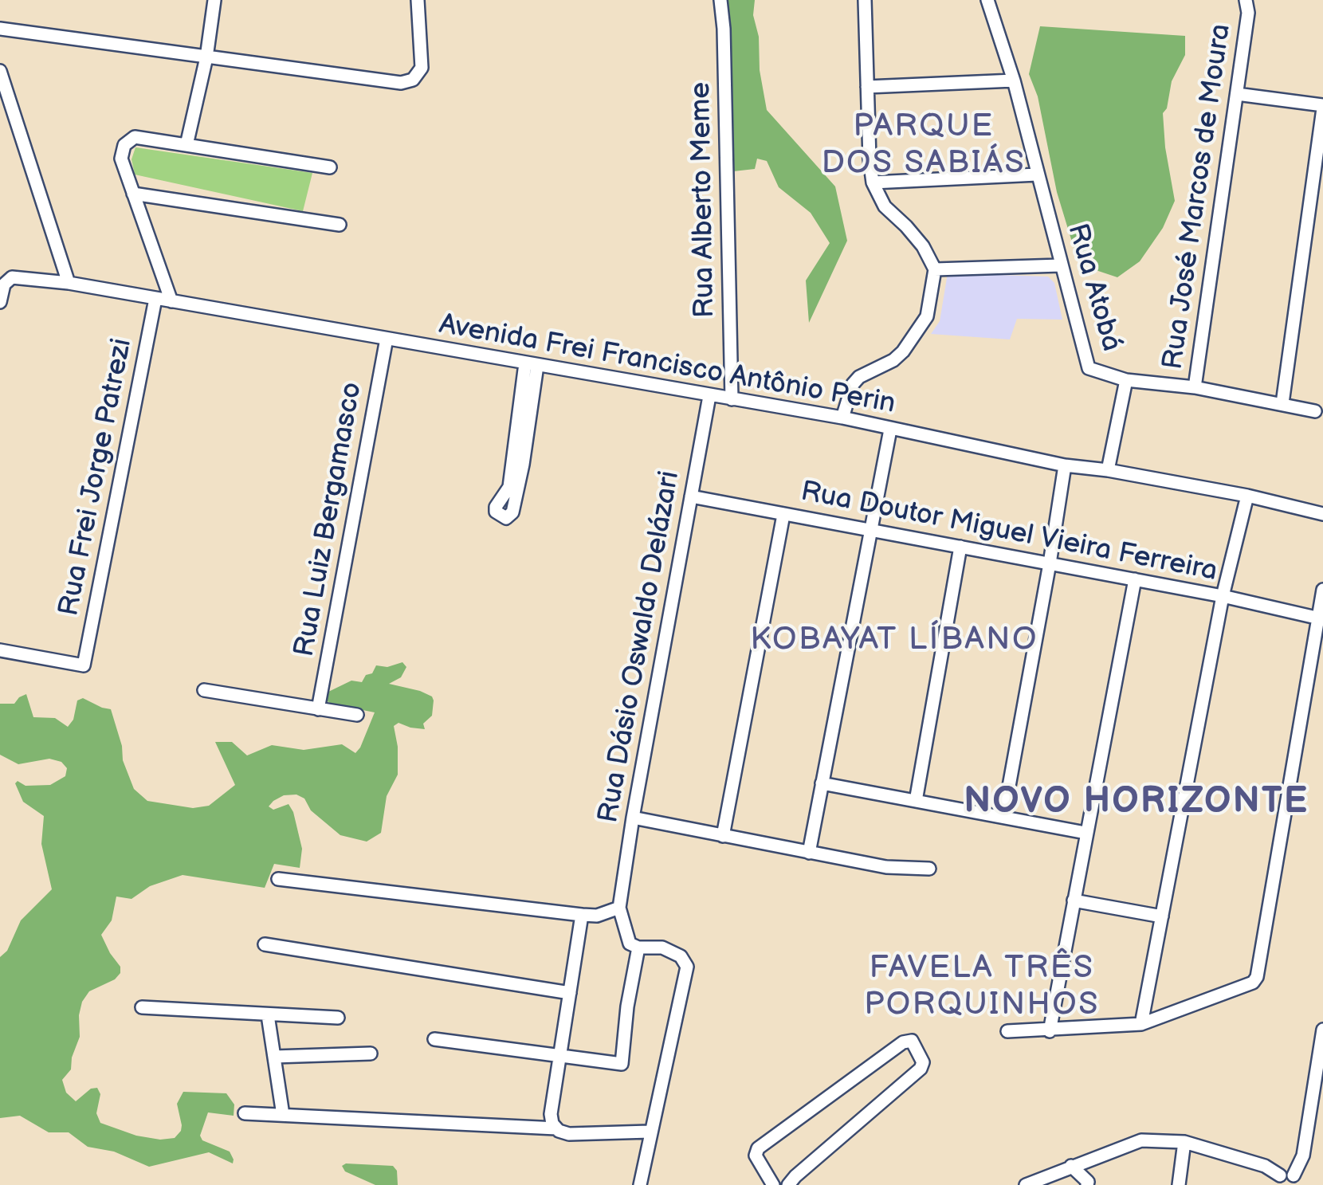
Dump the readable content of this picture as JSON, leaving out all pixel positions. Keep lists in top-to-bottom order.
{
  "streets": {
    "street": [
      "Rua José Marcos de Moura",
      "Rua Alberto Meme",
      "Rua Atobá",
      "Avenida Frei Francisco Antônio Perin",
      "Rua Frei Jorge Patrezi",
      "Rua Luiz Bergamasco",
      "Rua Doutor Miguel Vieira Ferreira",
      "Rua Dásio Oswaldo Delázari"
    ]
  },
  "crossings": [
    ["Rua José Marcos de Moura", "Rua Atobá"],
    ["Rua Alberto Meme", "Avenida Frei Francisco Antônio Perin"],
    ["Avenida Frei Francisco Antônio Perin", "Rua Frei Jorge Patrezi"],
    ["Avenida Frei Francisco Antônio Perin", "Rua Luiz Bergamasco"],
    ["Avenida Frei Francisco Antônio Perin", "Rua Dásio Oswaldo Delázari"],
    ["Rua Doutor Miguel Vieira Ferreira", "Rua Dásio Oswaldo Delázari"]
  ],
  "districts": [
    "PARQUE DOS SABIÁS",
    "KOBAYAT LÍBANO",
    "NOVO HORIZONTE",
    "FAVELA TRÊS PORQUINHOS"
  ]
}
